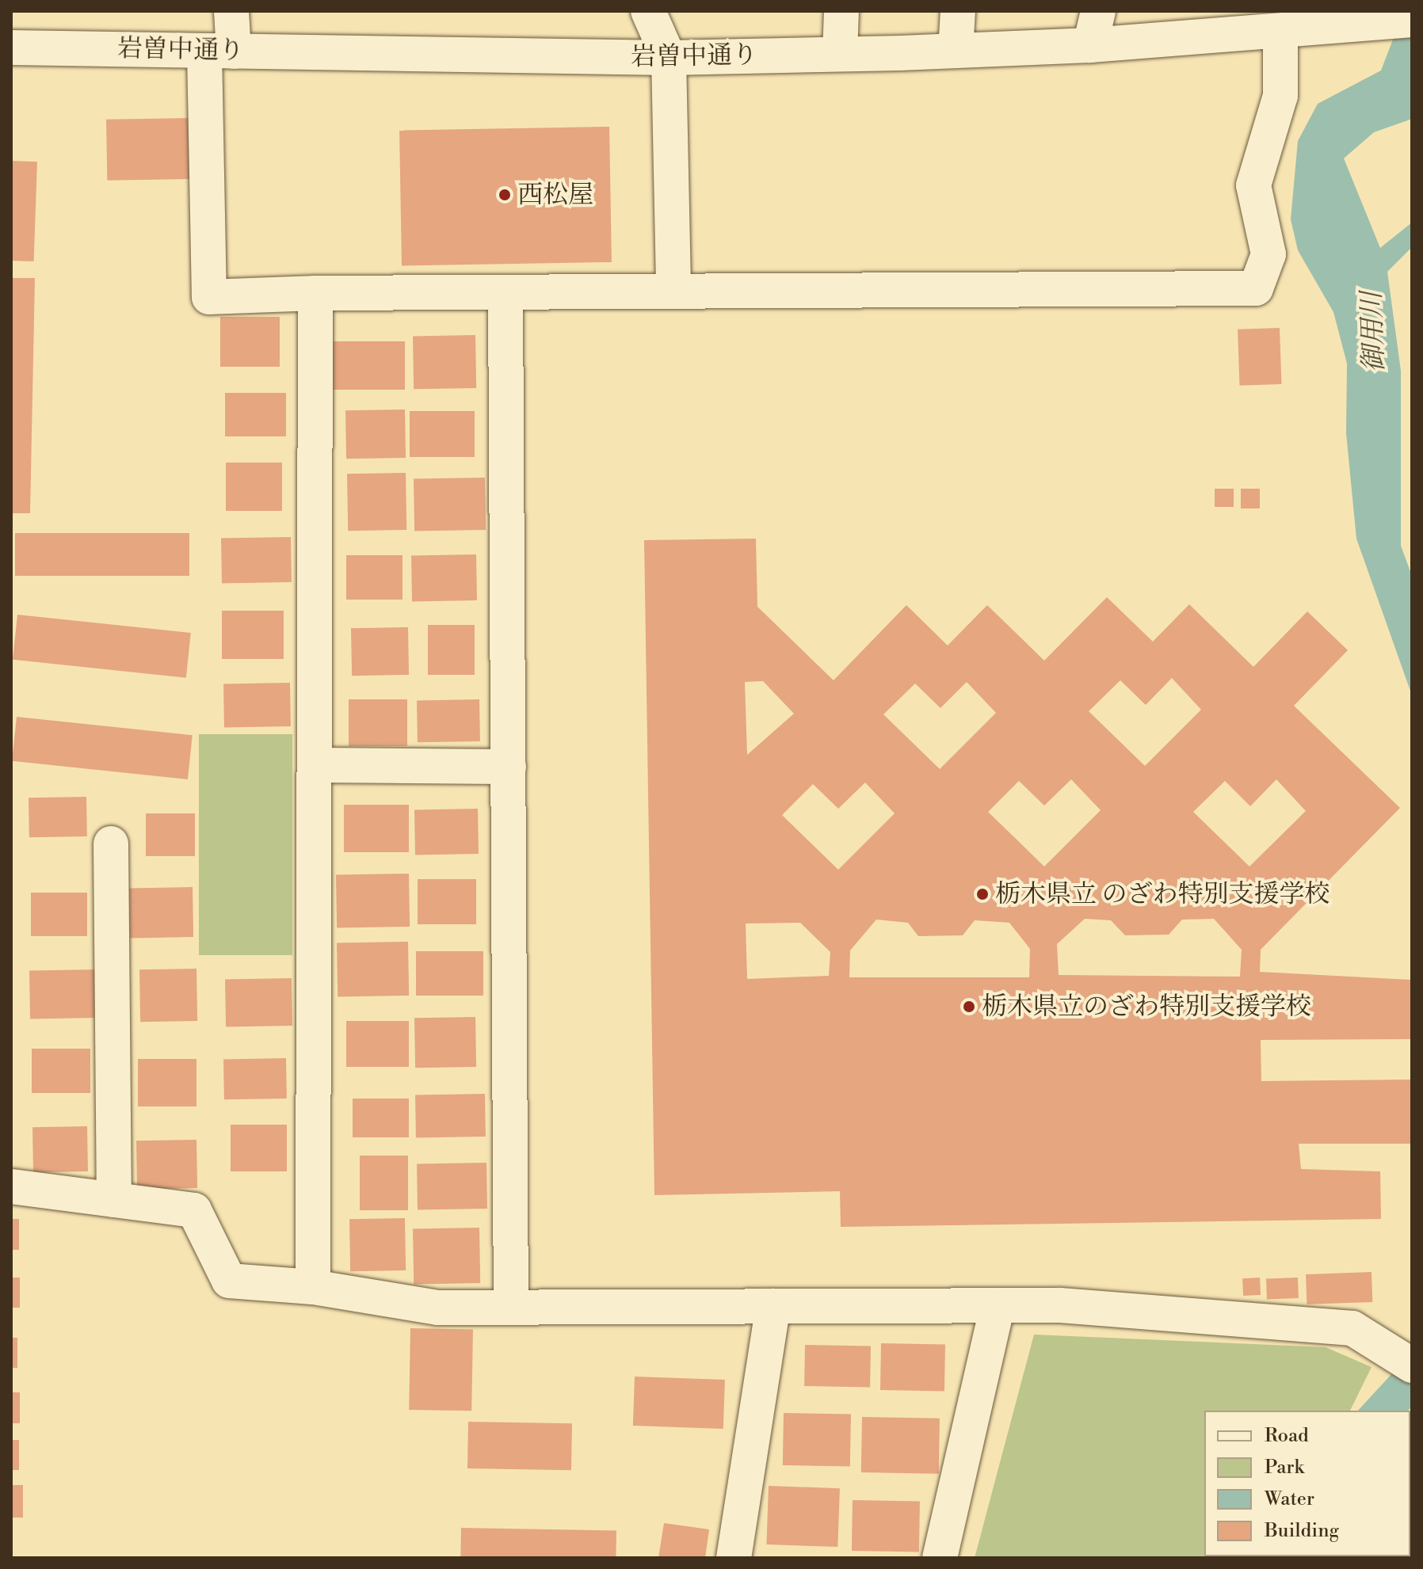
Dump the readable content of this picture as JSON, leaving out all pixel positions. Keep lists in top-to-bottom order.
{
  "streets": {
    "street": ["岩曽中通り"]
  },
  "water": ["御用川"],
  "places": ["西松屋", "栃木県立 のざわ特別支援学校", "栃木県立のざわ特別支援学校"],
  "legend": [
    "Road",
    "Park",
    "Water",
    "Building"
  ]
}
